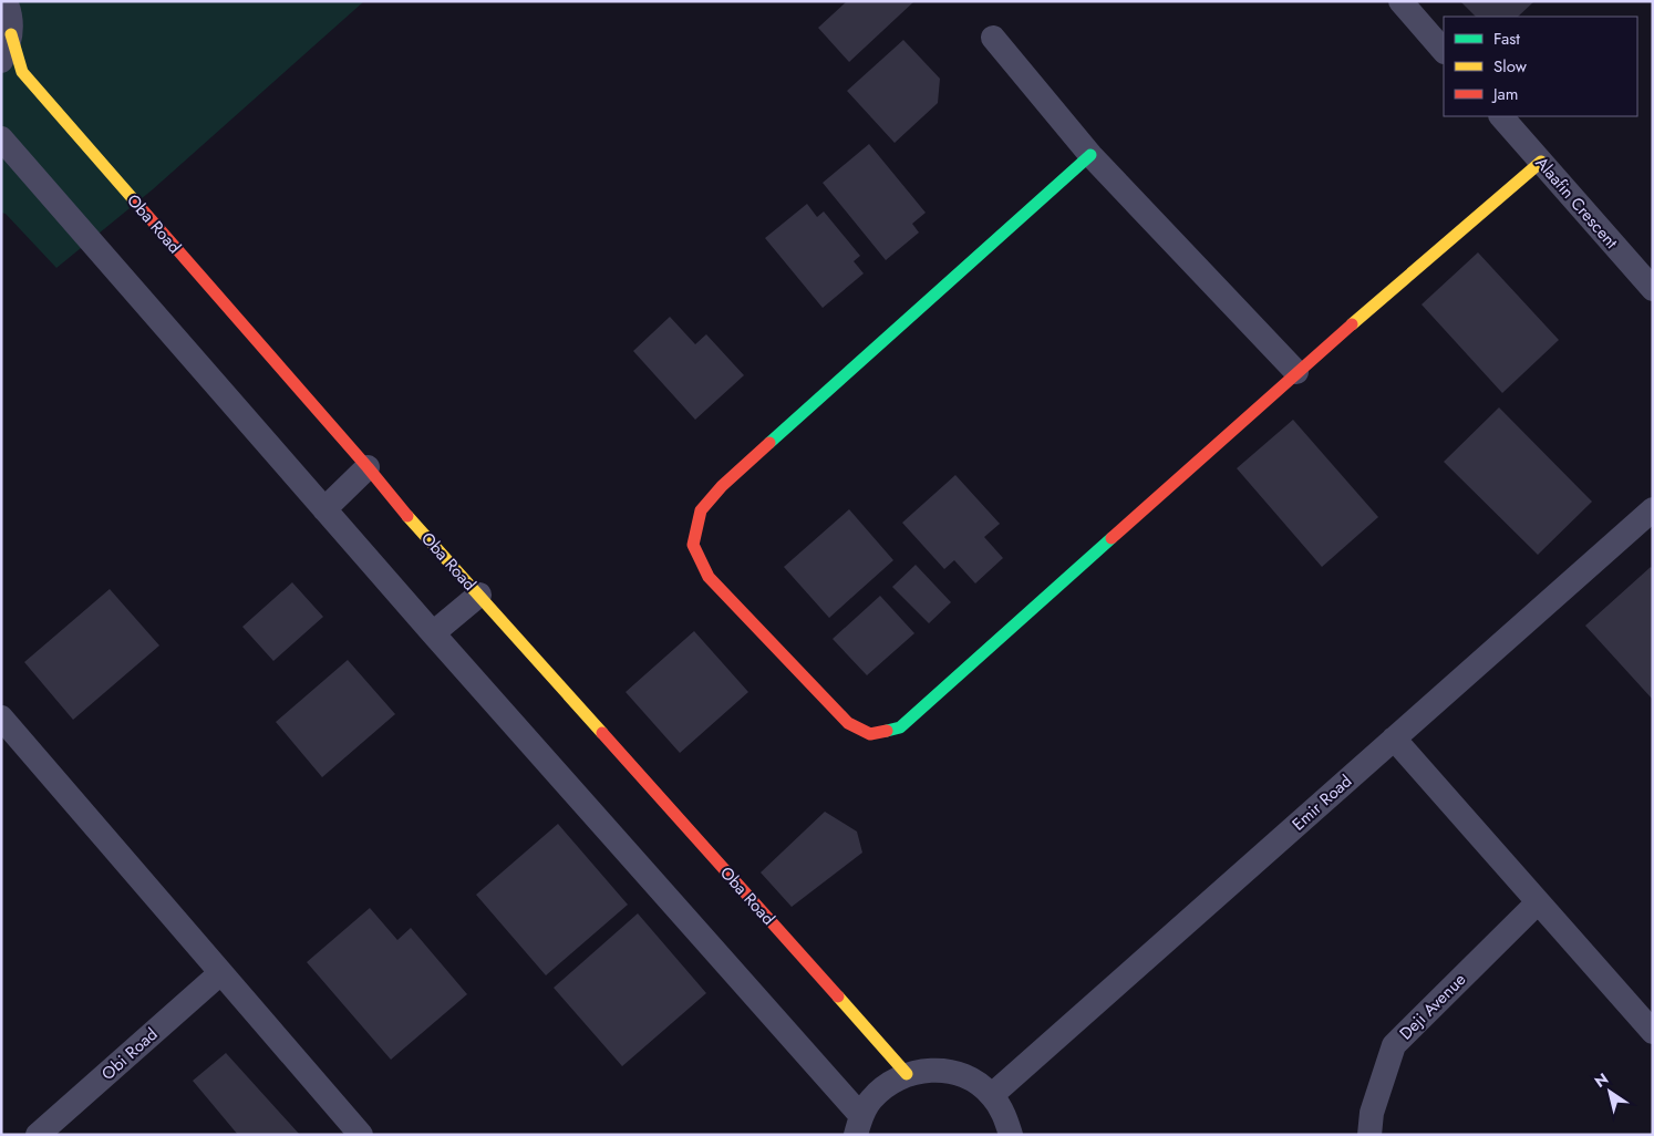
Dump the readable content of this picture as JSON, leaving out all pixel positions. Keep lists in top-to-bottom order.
{
  "streets": {
    "street": [
      "Alaafin Crescent",
      "Oba Road",
      "Emir Road",
      "Deji Avenue",
      "Obi Road"
    ]
  },
  "legend": ["Fast", "Slow", "Jam"],
  "north": "top left"
}
